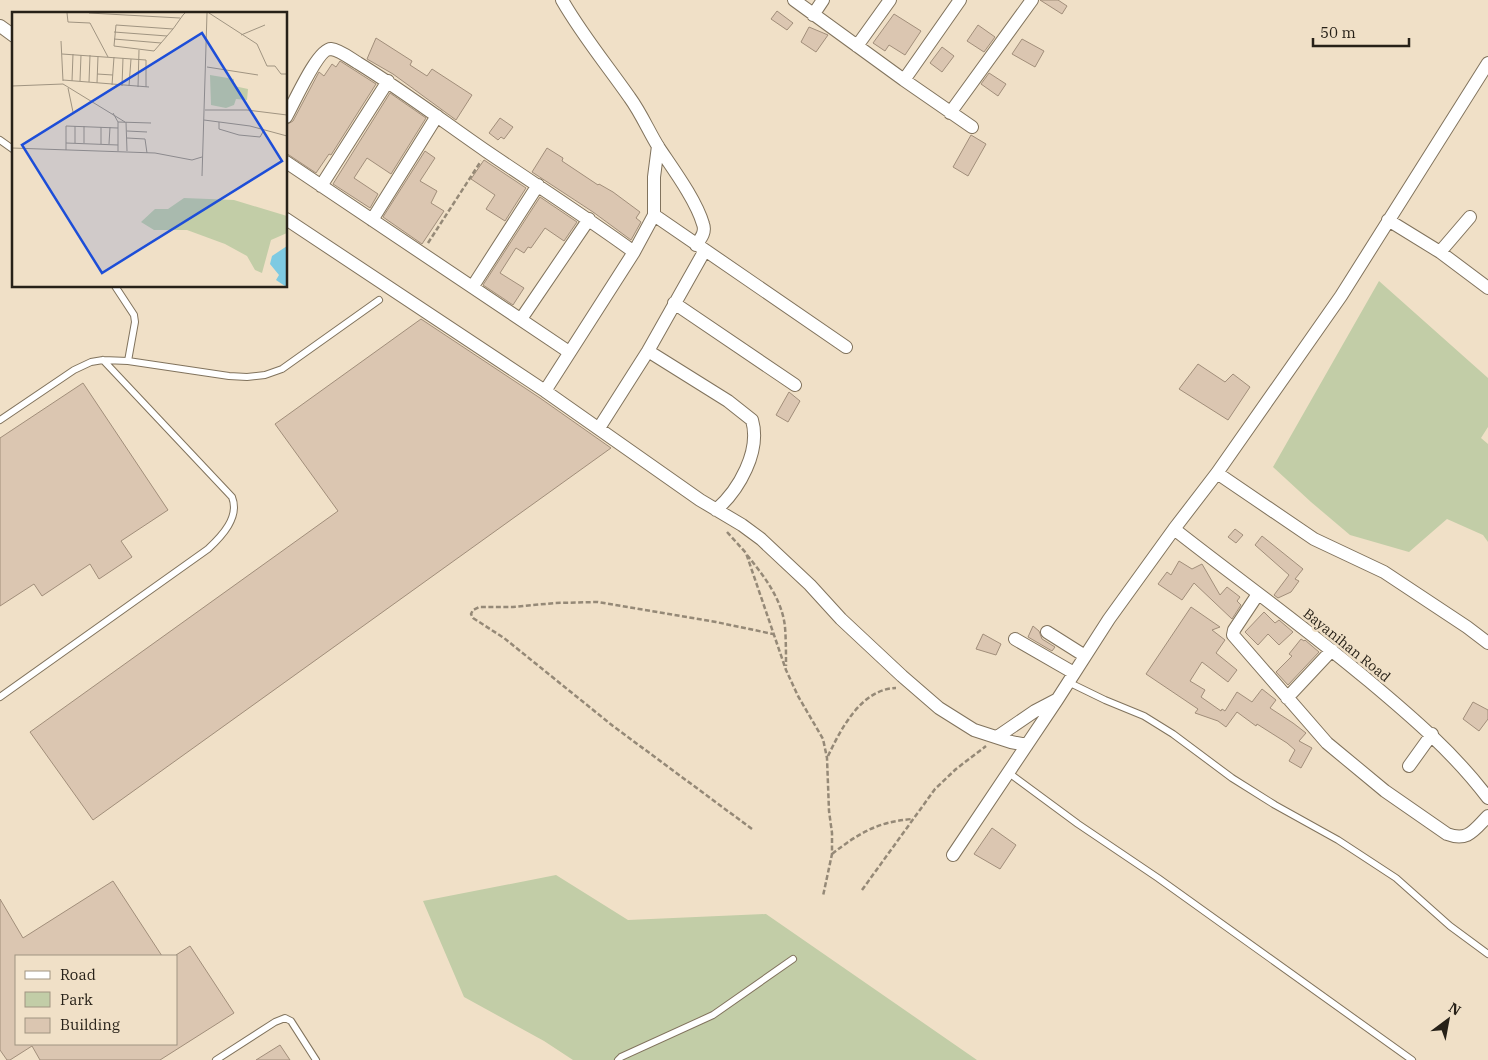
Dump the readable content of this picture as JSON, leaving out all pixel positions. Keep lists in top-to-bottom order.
{
  "streets": {
    "street": ["Bayanihan Road"]
  },
  "legend": ["Road", "Park", "Building"],
  "scale_bar": "50 m",
  "north": "top right"
}
